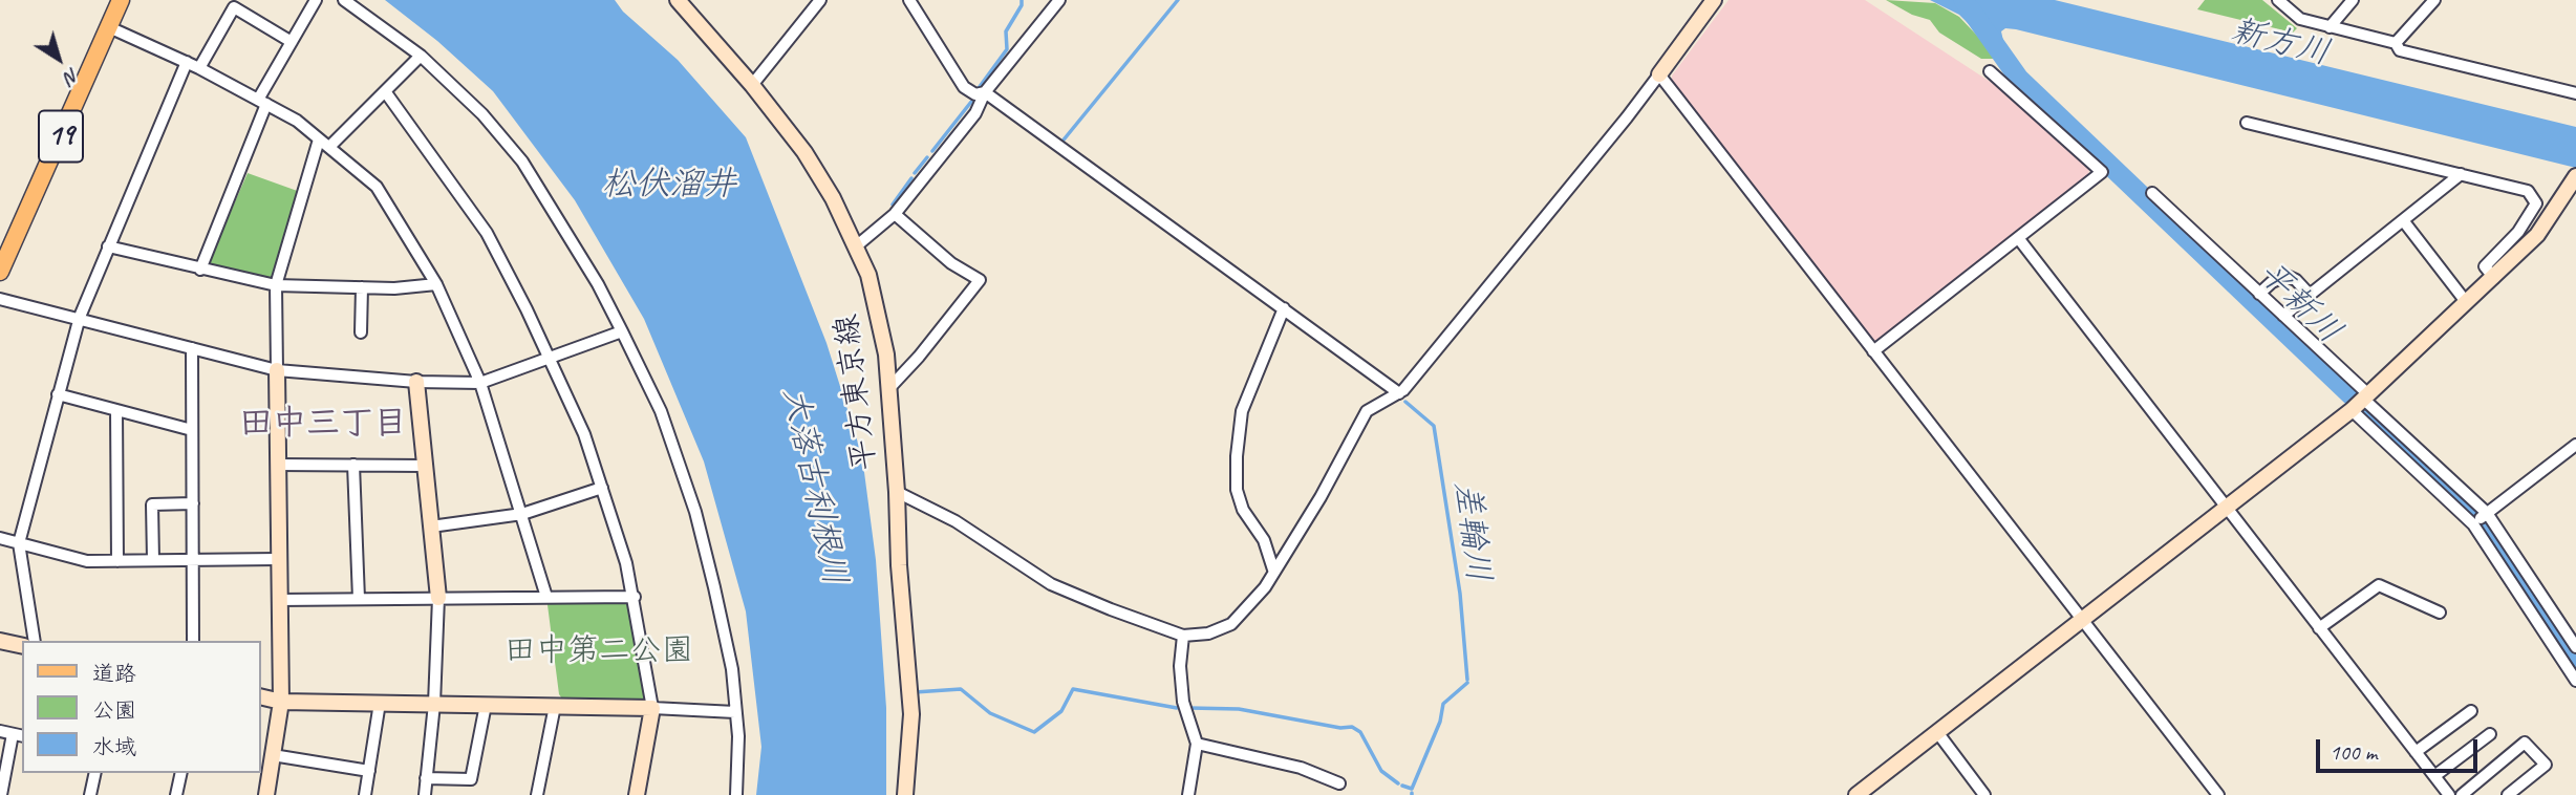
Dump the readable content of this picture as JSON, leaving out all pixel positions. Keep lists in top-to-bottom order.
{
  "streets": {
    "main road": ["19"],
    "street": ["平方東京線"]
  },
  "districts": ["田中三丁目"],
  "water": [
    "新方川",
    "松伏溜井",
    "平新川",
    "大落古利根川",
    "差輪川"
  ],
  "parks": ["田中第二公園"],
  "legend": ["道路", "公園", "水域"],
  "scale_bar": "100 m",
  "north": "bottom right"
}
